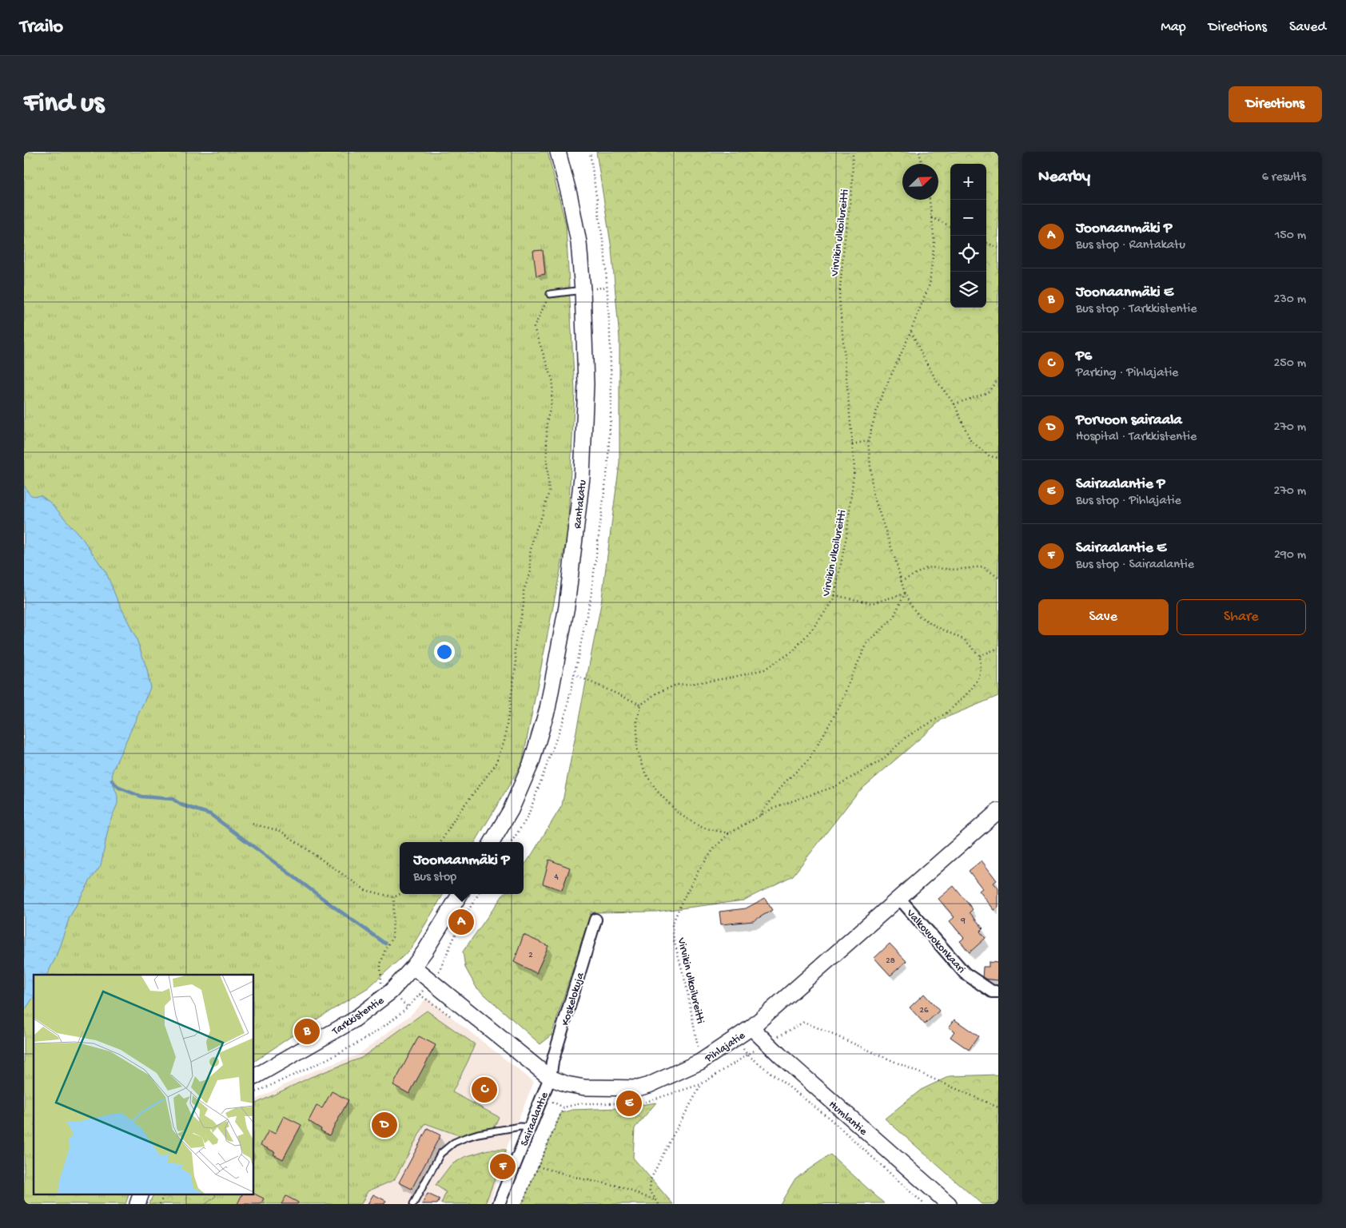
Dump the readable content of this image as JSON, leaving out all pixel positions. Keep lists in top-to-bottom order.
{
  "streets": {
    "street": [
      "Rantakatu",
      "Valkovuokonkaari",
      "Koskelokuja",
      "Tarkkistentie",
      "Pihlajatie",
      "Humlantie",
      "Sairaalantie"
    ],
    "path": ["Virvikin ulkoilureitti"]
  },
  "crossings": [
    ["Valkovuokonkaari", "Pihlajatie"],
    ["Koskelokuja", "Pihlajatie"],
    ["Koskelokuja", "Sairaalantie"],
    ["Tarkkistentie", "Pihlajatie"],
    ["Pihlajatie", "Humlantie"],
    ["Pihlajatie", "Sairaalantie"]
  ],
  "house_numbers": [
    "4",
    "9",
    "2",
    "28",
    "26"
  ],
  "north": "top right",
  "page": {
    "header": "Trailo",
    "nav": ["Map", "Directions", "Saved"],
    "buttons": [
      "Directions",
      ["Save", "Share"]
    ],
    "title": "Find us",
    "heading": ["Nearby", "6 results"],
    "map_buttons": ["+", "−"],
    "list": [
      {
        "mark": "A",
        "name": "Joonaanmäki P",
        "note": "Bus stop · Rantakatu",
        "value": "150 m"
      },
      {
        "mark": "B",
        "name": "Joonaanmäki E",
        "note": "Bus stop · Tarkkistentie",
        "value": "230 m"
      },
      {
        "mark": "C",
        "name": "P6",
        "note": "Parking · Pihlajatie",
        "value": "250 m"
      },
      {
        "mark": "D",
        "name": "Porvoon sairaala",
        "note": "Hospital · Tarkkistentie",
        "value": "270 m"
      },
      {
        "mark": "E",
        "name": "Sairaalantie P",
        "note": "Bus stop · Pihlajatie",
        "value": "270 m"
      },
      {
        "mark": "F",
        "name": "Sairaalantie E",
        "note": "Bus stop · Sairaalantie",
        "value": "290 m"
      }
    ],
    "popup": ["Joonaanmäki P", "Bus stop"],
    "pins": [
      "A",
      "B",
      "C",
      "E",
      "D",
      "F"
    ]
  }
}
